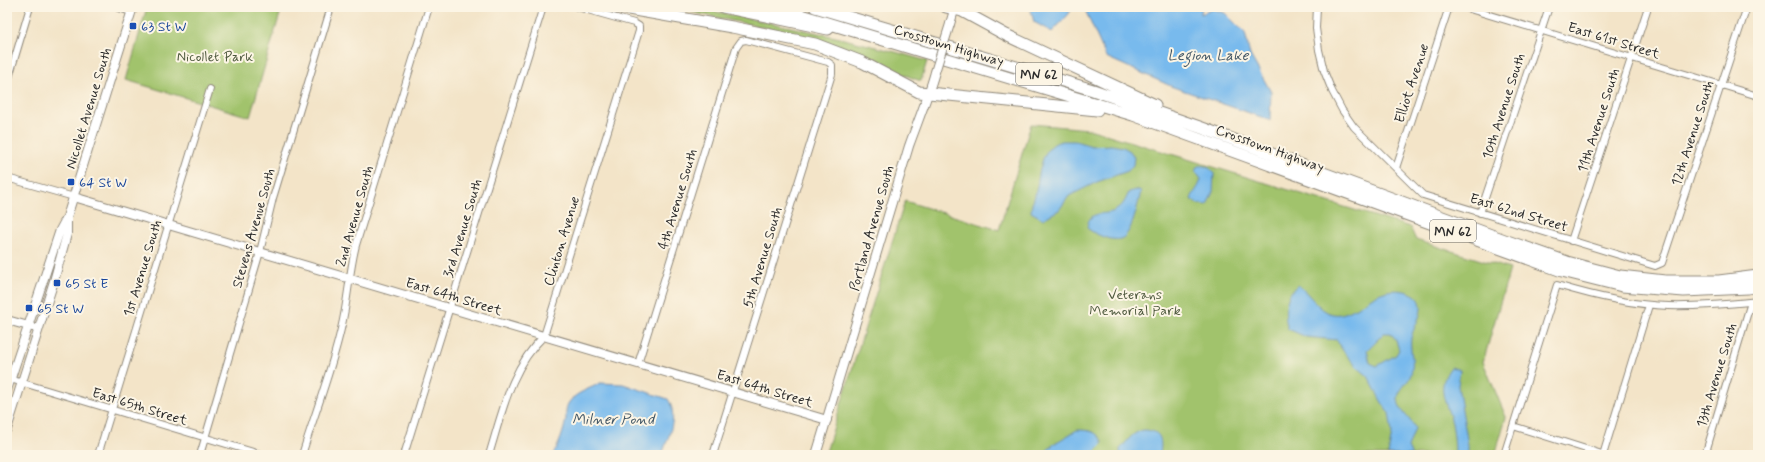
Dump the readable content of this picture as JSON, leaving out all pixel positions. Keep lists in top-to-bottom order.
{
  "streets": {
    "highway": ["Crosstown Highway", "MN 62"],
    "main road": ["Nicollet Avenue South", "Portland Avenue South", "East 64th Street"],
    "street": [
      "East 61st Street",
      "Elliot Avenue",
      "10th Avenue South",
      "11th Avenue South",
      "12th Avenue South",
      "4th Avenue South",
      "East 62nd Street",
      "2nd Avenue South",
      "Stevens Avenue South",
      "3rd Avenue South",
      "Clinton Avenue",
      "5th Avenue South",
      "1st Avenue South",
      "13th Avenue South",
      "East 65th Street"
    ]
  },
  "crossings": [
    ["East 61st Street", "10th Avenue South"],
    ["East 61st Street", "11th Avenue South"],
    ["East 61st Street", "12th Avenue South"],
    ["Elliot Avenue", "East 62nd Street"],
    ["10th Avenue South", "East 62nd Street"],
    ["Nicollet Avenue South", "East 64th Street"],
    ["Nicollet Avenue South", "East 65th Street"],
    ["11th Avenue South", "East 62nd Street"],
    ["12th Avenue South", "East 62nd Street"],
    ["4th Avenue South", "5th Avenue South"],
    ["4th Avenue South", "East 64th Street"],
    ["2nd Avenue South", "East 64th Street"],
    ["Stevens Avenue South", "East 64th Street"],
    ["Stevens Avenue South", "East 65th Street"],
    ["3rd Avenue South", "East 64th Street"],
    ["Portland Avenue South", "East 64th Street"],
    ["Clinton Avenue", "East 64th Street"],
    ["5th Avenue South", "East 64th Street"],
    ["1st Avenue South", "East 64th Street"],
    ["1st Avenue South", "East 65th Street"]
  ],
  "water": ["Legion Lake", "Milner Pond"],
  "parks": ["Nicollet Park", "Veterans Memorial Park"],
  "places": {
    "transit": [
      "63 St W",
      "64 St W",
      "65 St E",
      "65 St W"
    ]
  }
}
